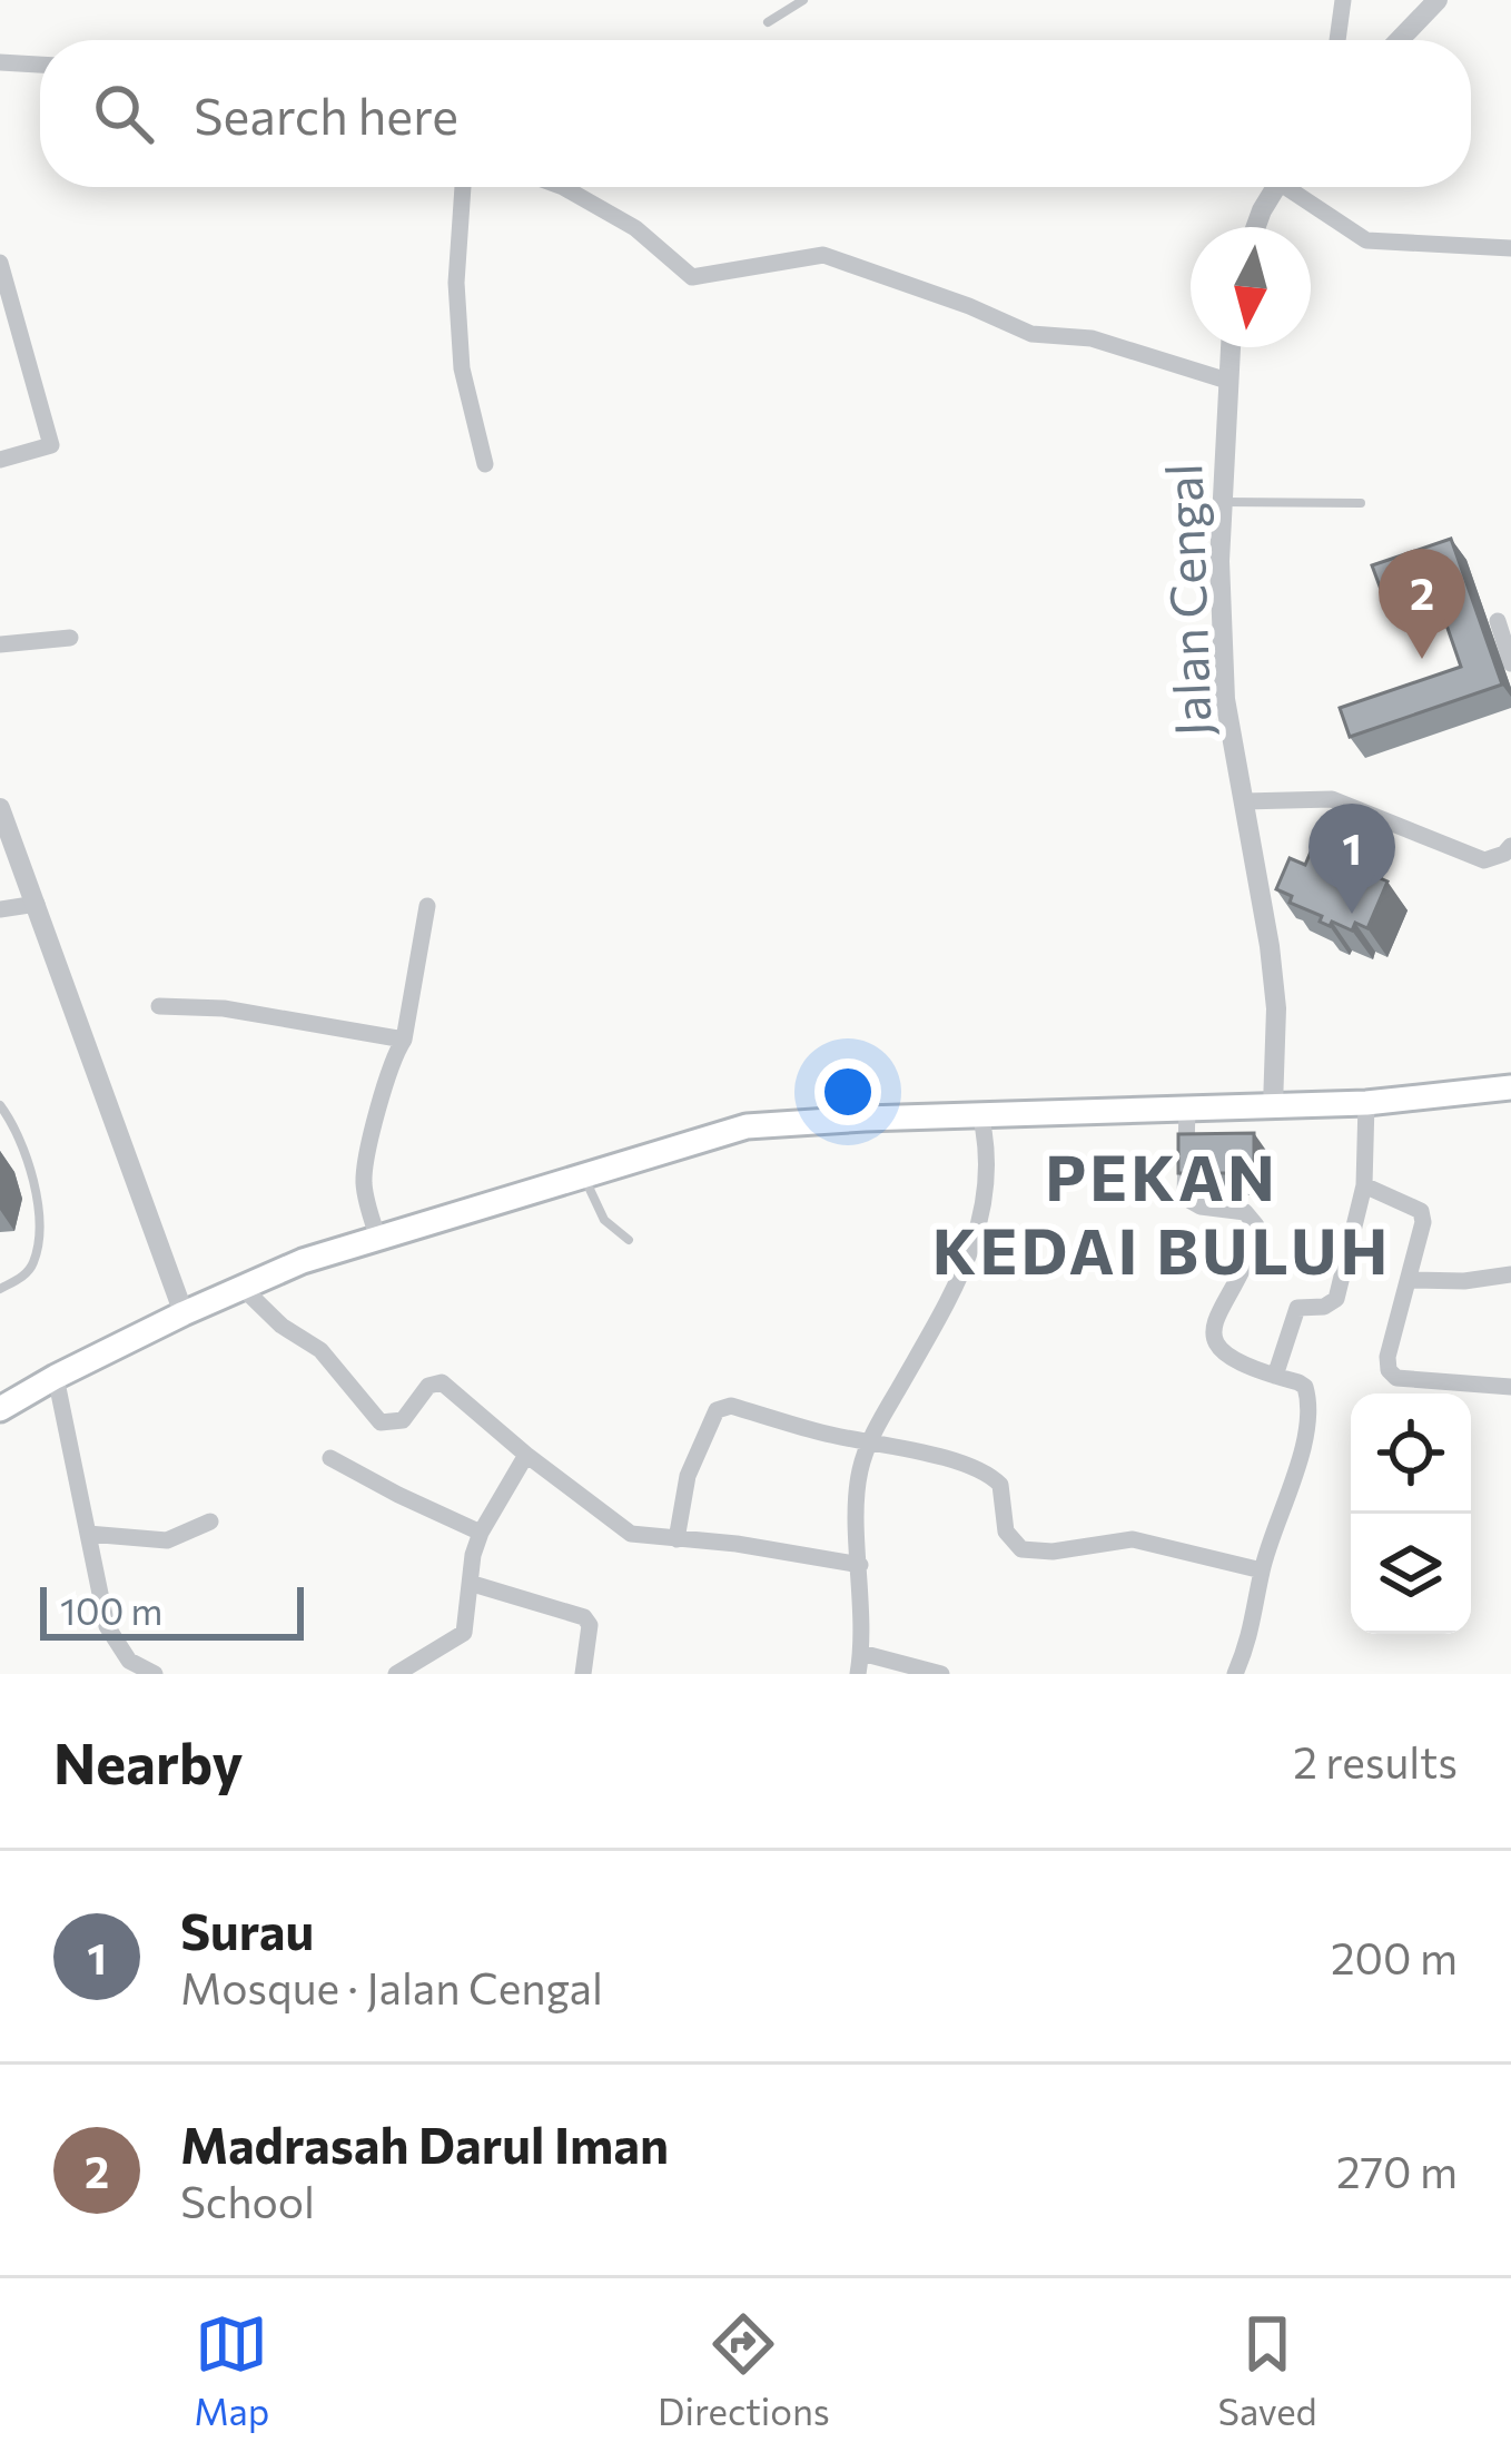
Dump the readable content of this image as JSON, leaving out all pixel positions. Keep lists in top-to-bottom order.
{
  "streets": {
    "street": ["Jalan Cengal"]
  },
  "districts": ["PEKAN KEDAI BULUH"],
  "scale_bar": "100 m",
  "north": "bottom",
  "page": {
    "search": "Search here",
    "pins": ["2", "1"],
    "scale": "100 m",
    "heading": ["Nearby", "2 results"],
    "list": [
      {
        "mark": "1",
        "name": "Surau",
        "note": "Mosque · Jalan Cengal",
        "value": "200 m"
      },
      {
        "mark": "2",
        "name": "Madrasah Darul Iman",
        "note": "School",
        "value": "270 m"
      }
    ],
    "nav": ["Map", "Directions", "Saved"]
  }
}
